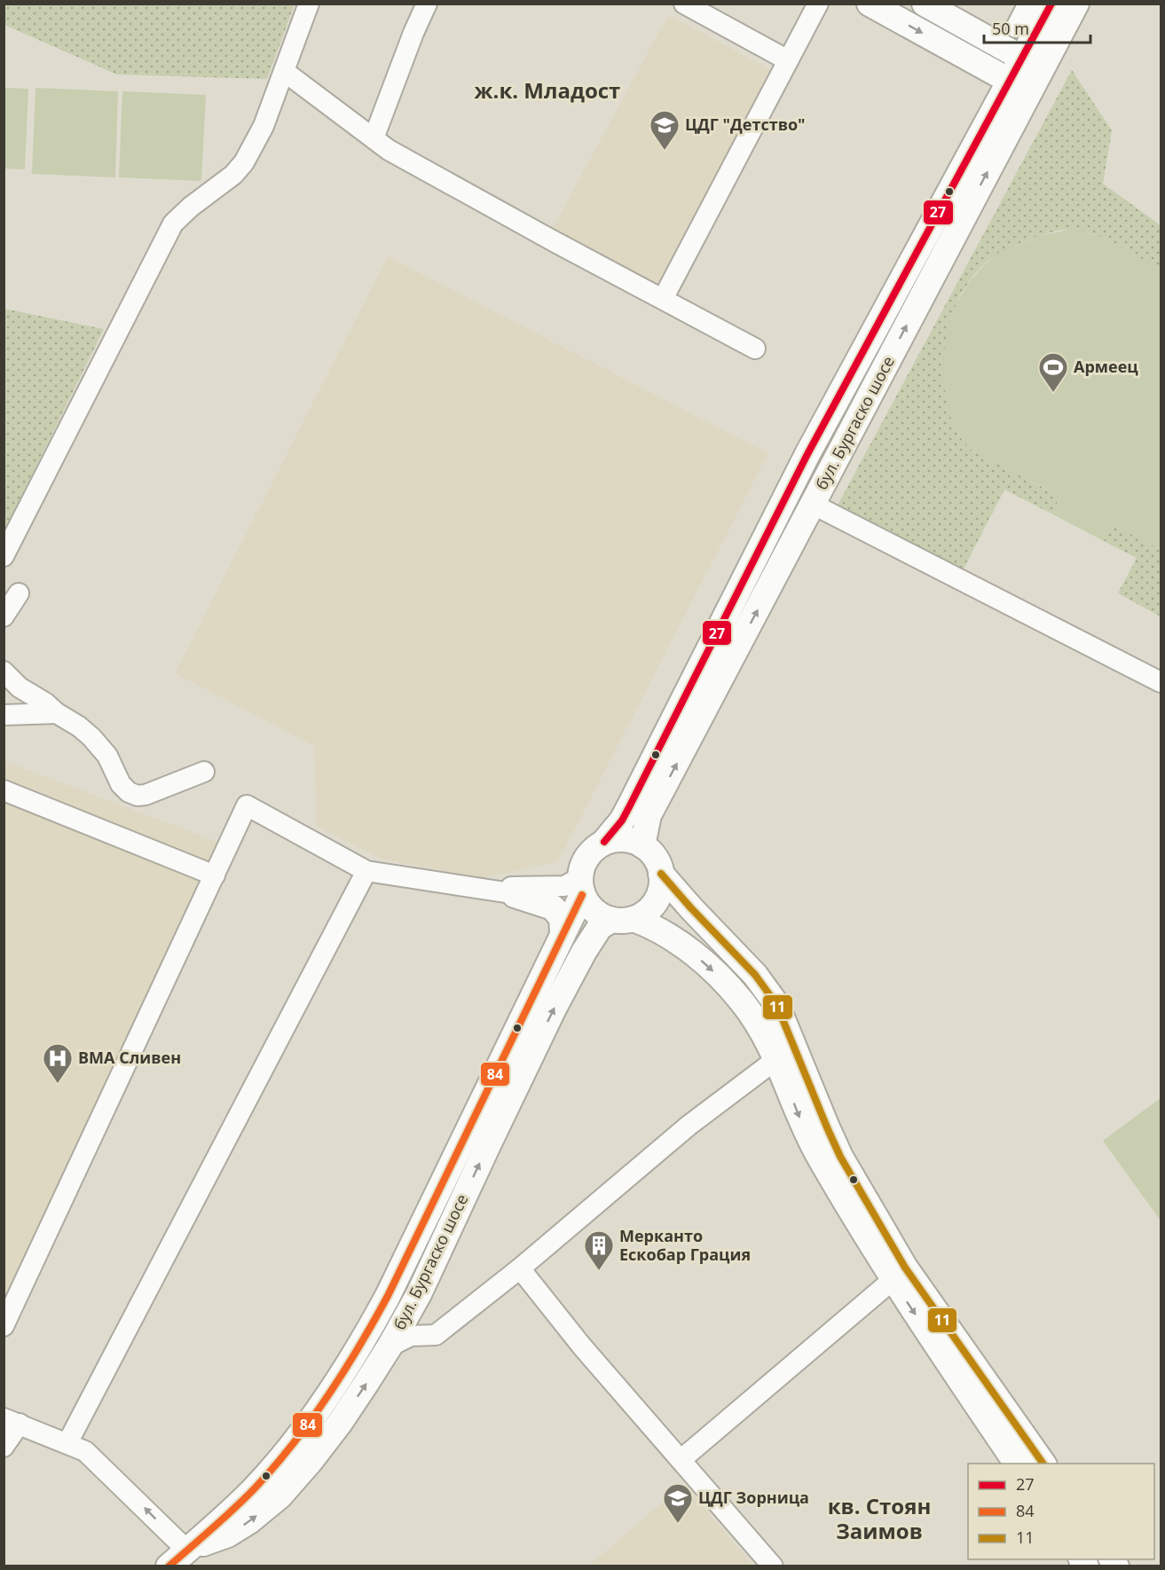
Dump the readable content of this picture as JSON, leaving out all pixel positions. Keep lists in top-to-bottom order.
{
  "streets": {
    "main road": ["бул. Бургаско шосе"]
  },
  "districts": ["ж.к. Младост", "кв. Стоян Заимов"],
  "places": {
    "school or university": ["ЦДГ \"Детство\"", "ЦДГ Зорница"],
    "sports": ["Армеец"],
    "hospital": ["ВМА Сливен"],
    "building": ["Мерканто Ескобар Грация"]
  },
  "lines": ["transit line 27", "transit line 11", "transit line 84"],
  "legend": ["27", "84", "11"],
  "scale_bar": "50 m"
}
